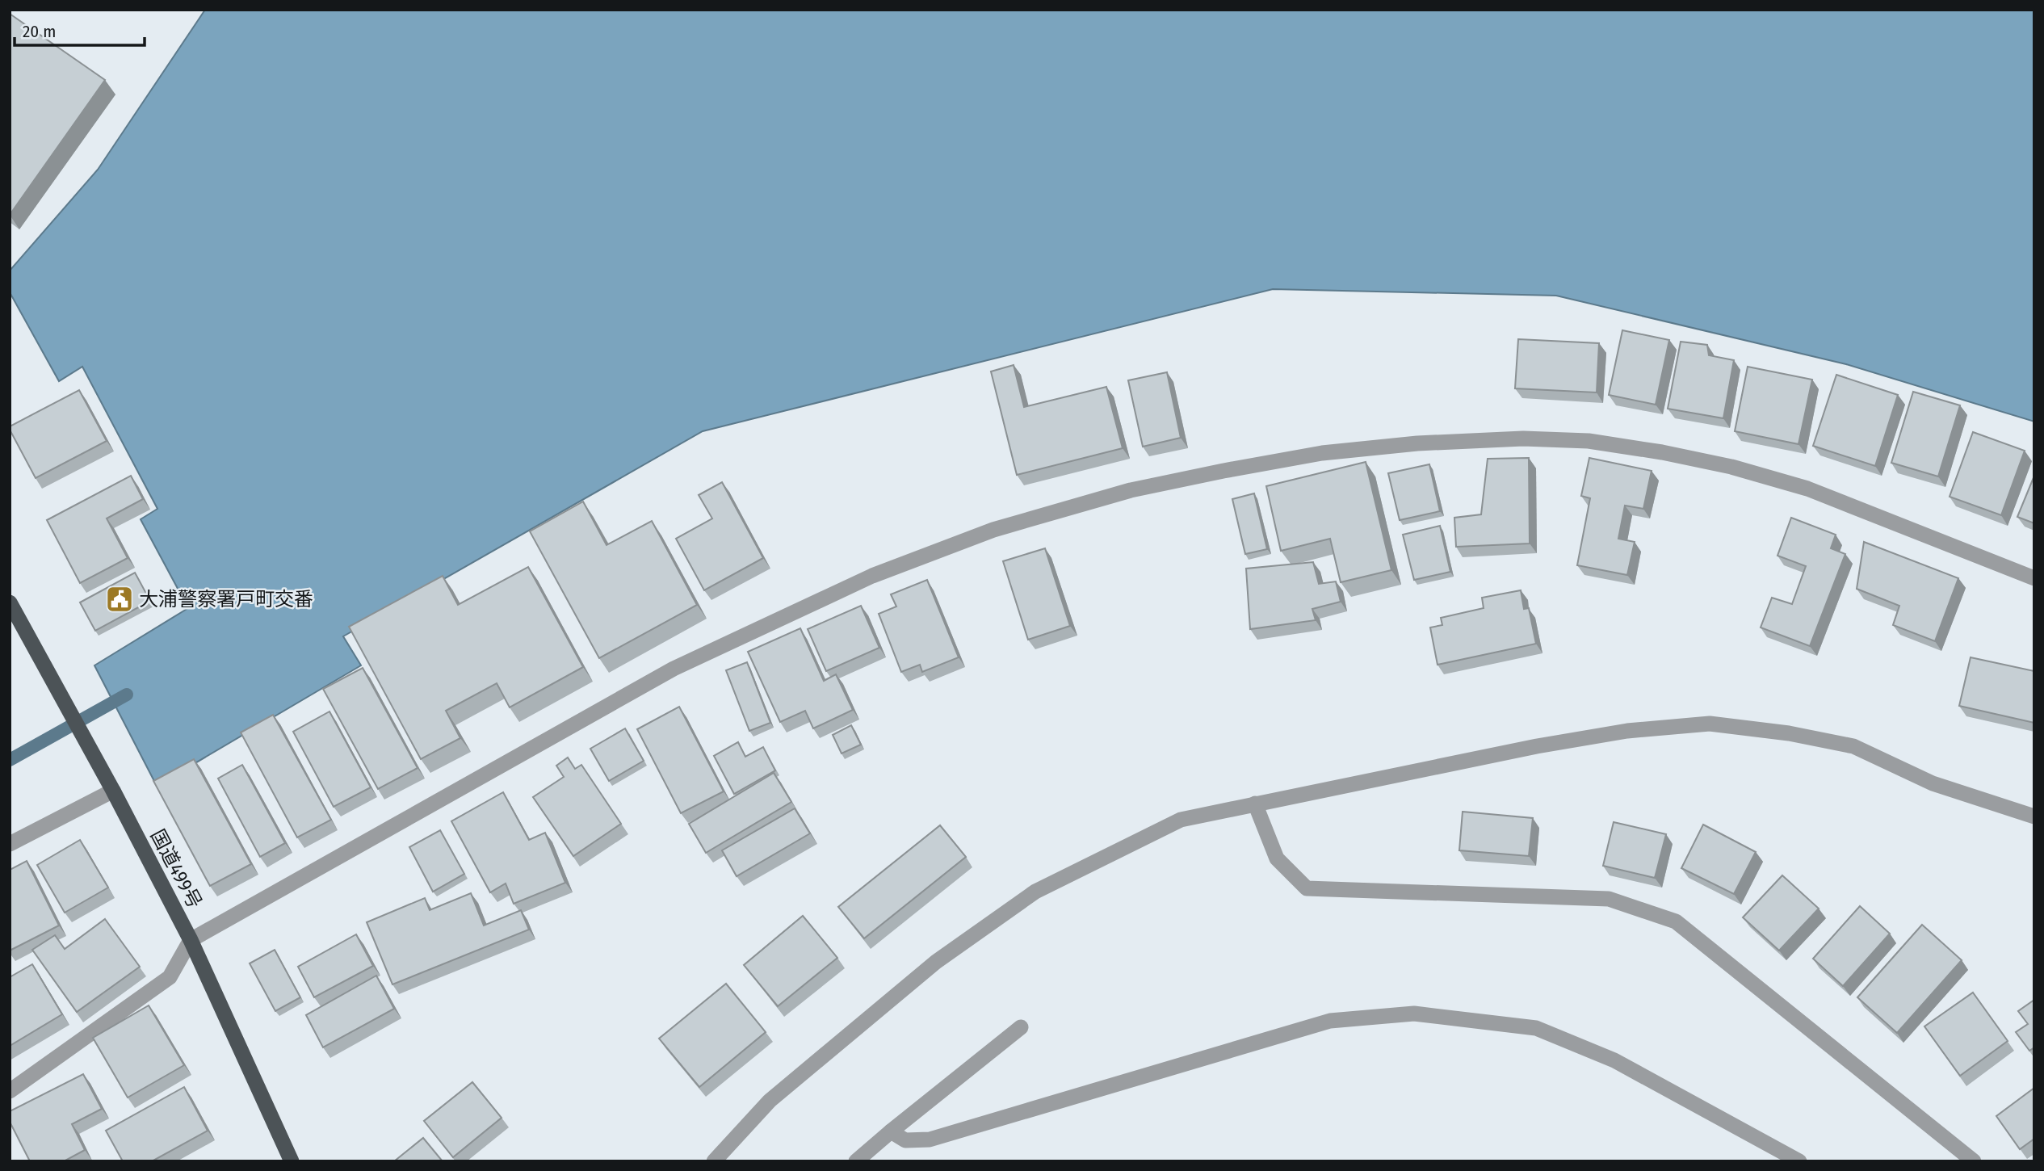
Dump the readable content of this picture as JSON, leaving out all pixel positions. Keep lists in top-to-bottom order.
{
  "streets": {
    "highway": ["国道499号"]
  },
  "places": {
    "public building": ["大浦警察署戸町交番"]
  },
  "scale_bar": "20 m"
}
